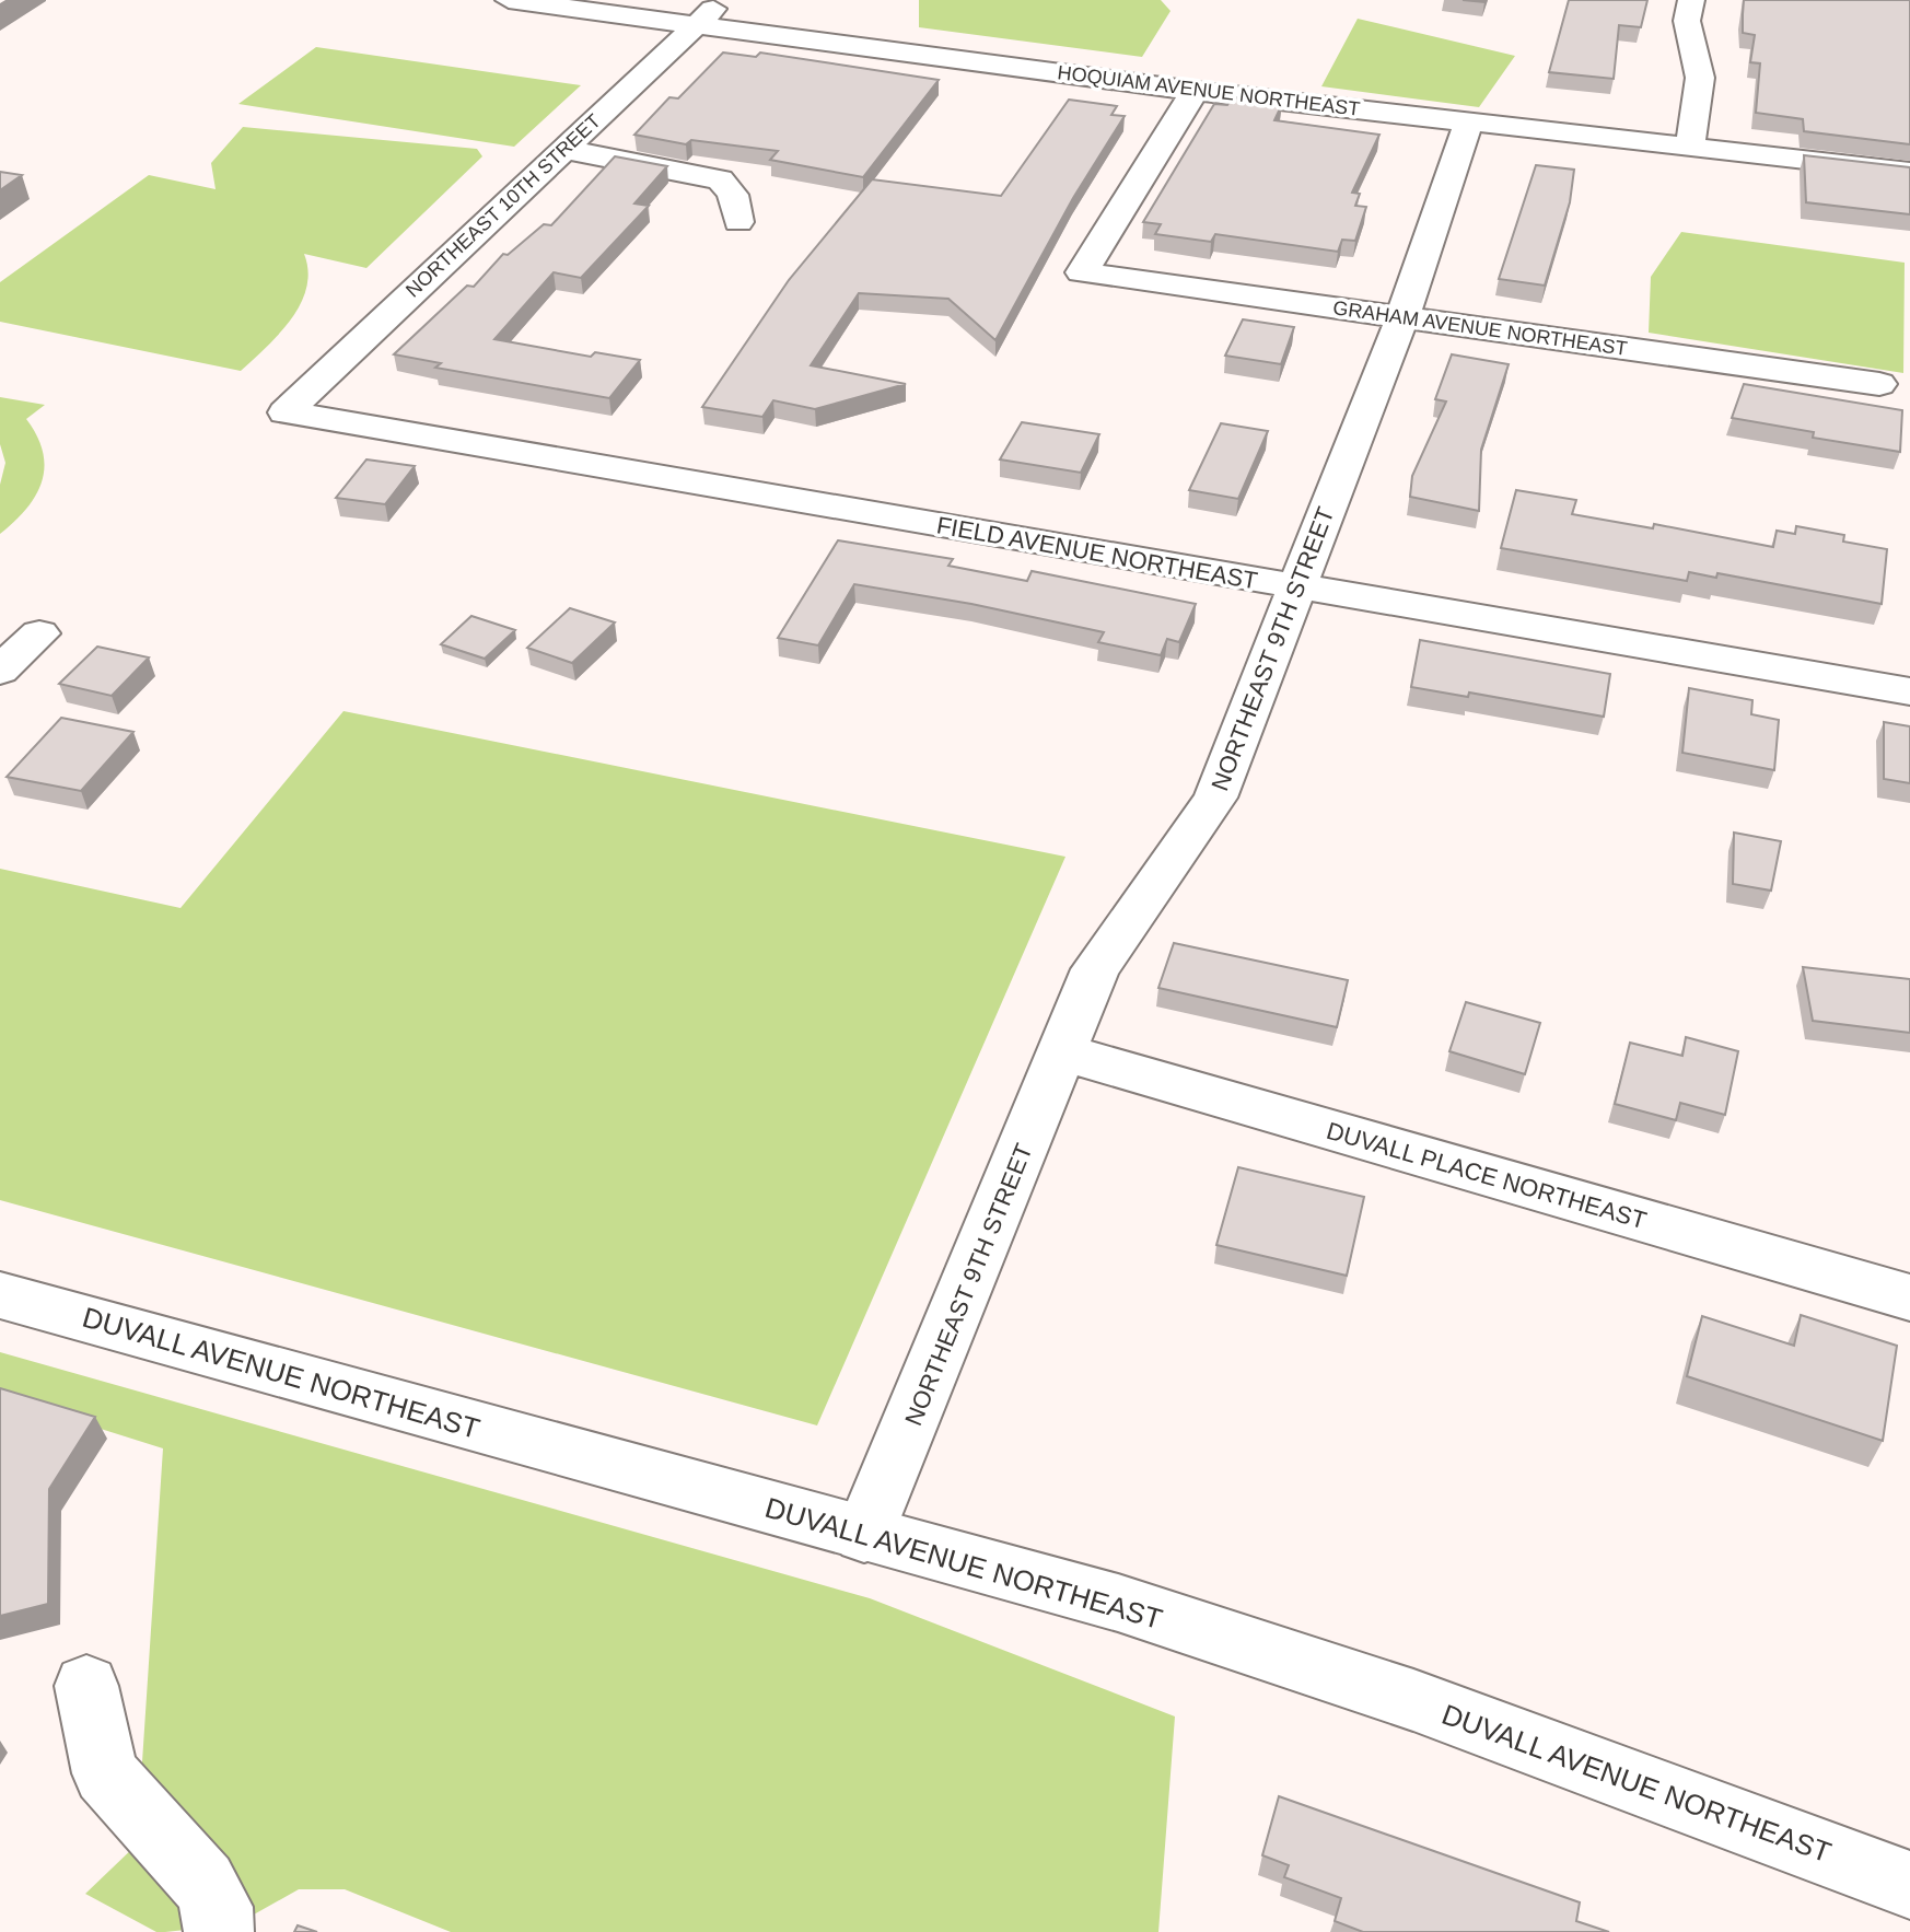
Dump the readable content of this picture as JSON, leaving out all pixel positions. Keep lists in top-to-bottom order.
{
  "streets": {
    "street": [
      "HOQUIAM AVENUE NORTHEAST",
      "NORTHEAST 10TH STREET",
      "GRAHAM AVENUE NORTHEAST",
      "FIELD AVENUE NORTHEAST",
      "NORTHEAST 9TH STREET",
      "DUVALL PLACE NORTHEAST",
      "DUVALL AVENUE NORTHEAST"
    ]
  },
  "crossings": [
    ["HOQUIAM AVENUE NORTHEAST", "NORTHEAST 10TH STREET"],
    ["HOQUIAM AVENUE NORTHEAST", "GRAHAM AVENUE NORTHEAST"],
    ["HOQUIAM AVENUE NORTHEAST", "NORTHEAST 9TH STREET"],
    ["NORTHEAST 10TH STREET", "FIELD AVENUE NORTHEAST"],
    ["GRAHAM AVENUE NORTHEAST", "NORTHEAST 9TH STREET"],
    ["FIELD AVENUE NORTHEAST", "NORTHEAST 9TH STREET"],
    ["NORTHEAST 9TH STREET", "DUVALL PLACE NORTHEAST"],
    ["NORTHEAST 9TH STREET", "DUVALL AVENUE NORTHEAST"]
  ]
}
